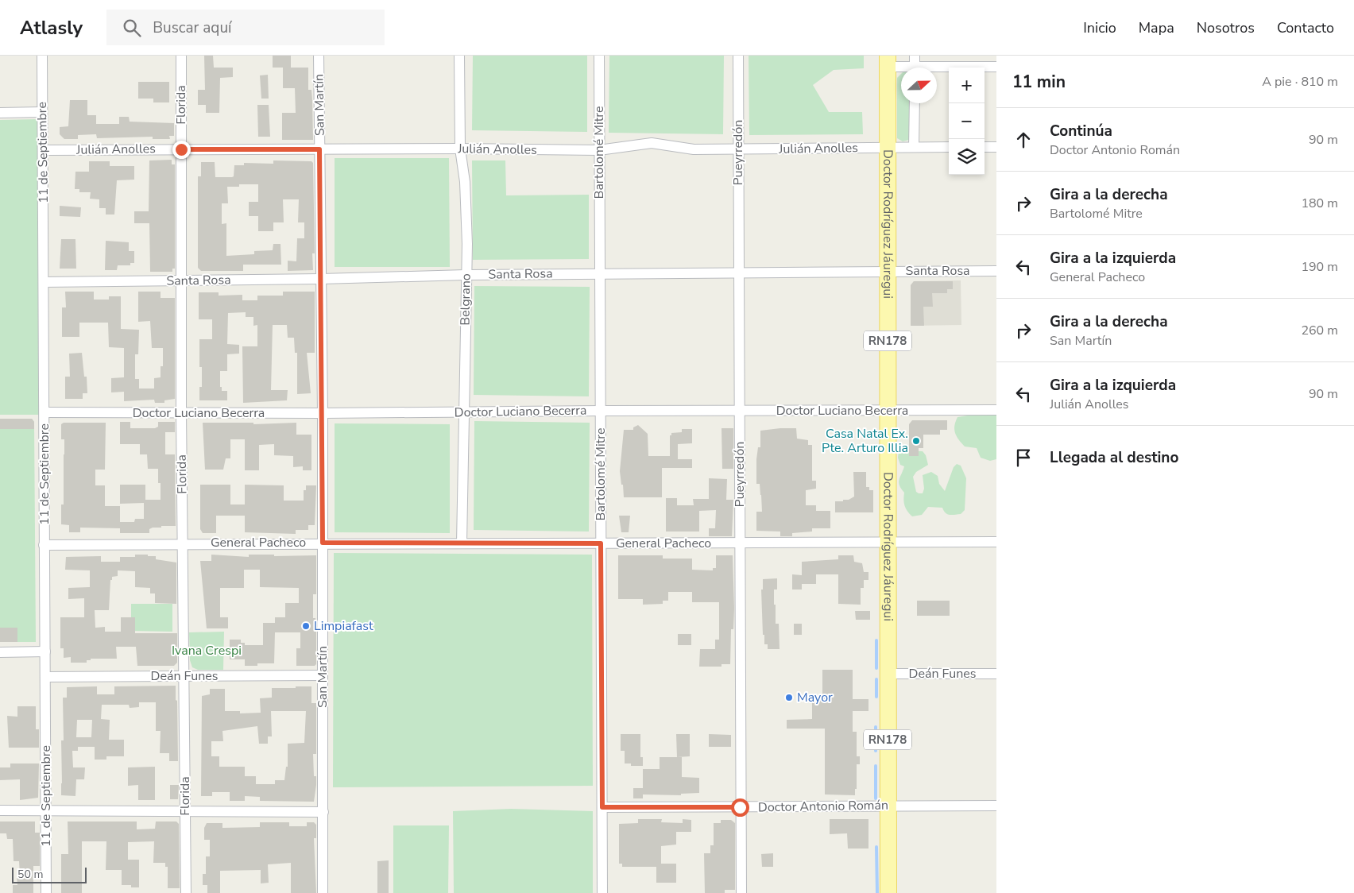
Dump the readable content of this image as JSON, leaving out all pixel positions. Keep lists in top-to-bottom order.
{
  "streets": {
    "main road": ["Doctor Rodríguez Jáuregui", "RN178"],
    "street": [
      "Florida",
      "San Martín",
      "Julián Anolles",
      "11 de Septiembre",
      "Bartolomé Mitre",
      "Pueyrredón",
      "Santa Rosa",
      "Belgrano",
      "Doctor Luciano Becerra",
      "General Pacheco",
      "Deán Funes",
      "Doctor Antonio Román"
    ]
  },
  "crossings": [
    ["Florida", "Julián Anolles"],
    ["Florida", "Santa Rosa"],
    ["Florida", "Doctor Luciano Becerra"],
    ["Florida", "General Pacheco"],
    ["Florida", "Deán Funes"],
    ["San Martín", "Julián Anolles"],
    ["San Martín", "Santa Rosa"],
    ["San Martín", "Doctor Luciano Becerra"],
    ["San Martín", "General Pacheco"],
    ["San Martín", "Deán Funes"],
    ["Julián Anolles", "11 de Septiembre"],
    ["Julián Anolles", "Bartolomé Mitre"],
    ["Julián Anolles", "Pueyrredón"],
    ["Julián Anolles", "Doctor Rodríguez Jáuregui"],
    ["Julián Anolles", "Belgrano"],
    ["11 de Septiembre", "Santa Rosa"],
    ["11 de Septiembre", "Doctor Luciano Becerra"],
    ["11 de Septiembre", "General Pacheco"],
    ["11 de Septiembre", "Deán Funes"],
    ["Bartolomé Mitre", "Santa Rosa"],
    ["Bartolomé Mitre", "Doctor Luciano Becerra"],
    ["Bartolomé Mitre", "General Pacheco"],
    ["Bartolomé Mitre", "Doctor Antonio Román"],
    ["Pueyrredón", "Santa Rosa"],
    ["Pueyrredón", "Doctor Luciano Becerra"],
    ["Pueyrredón", "General Pacheco"],
    ["Pueyrredón", "Doctor Antonio Román"],
    ["Doctor Rodríguez Jáuregui", "Santa Rosa"],
    ["Doctor Rodríguez Jáuregui", "Doctor Luciano Becerra"],
    ["Doctor Rodríguez Jáuregui", "General Pacheco"],
    ["Doctor Rodríguez Jáuregui", "Deán Funes"],
    ["Doctor Rodríguez Jáuregui", "Doctor Antonio Román"],
    ["Santa Rosa", "Belgrano"],
    ["Belgrano", "Doctor Luciano Becerra"],
    ["Belgrano", "General Pacheco"]
  ],
  "parks": ["Ivana Crespi"],
  "places": ["Casa Natal Ex. Pte. Arturo Illia", "Limpiafast", "Mayor"],
  "scale_bar": "50 m",
  "north": "right",
  "page": {
    "header": "Atlasly",
    "search": "Buscar aquí",
    "nav": [
      "Inicio",
      "Mapa",
      "Nosotros",
      "Contacto"
    ],
    "heading": ["11 min", "A pie · 810 m"],
    "map_buttons": ["+", "−"],
    "list": [
      ["Continúa", "Doctor Antonio Román", "90 m"],
      ["Gira a la derecha", "Bartolomé Mitre", "180 m"],
      ["Gira a la izquierda", "General Pacheco", "190 m"],
      ["Gira a la derecha", "San Martín", "260 m"],
      ["Gira a la izquierda", "Julián Anolles", "90 m"],
      "Llegada al destino"
    ],
    "scale": "50 m"
  }
}
